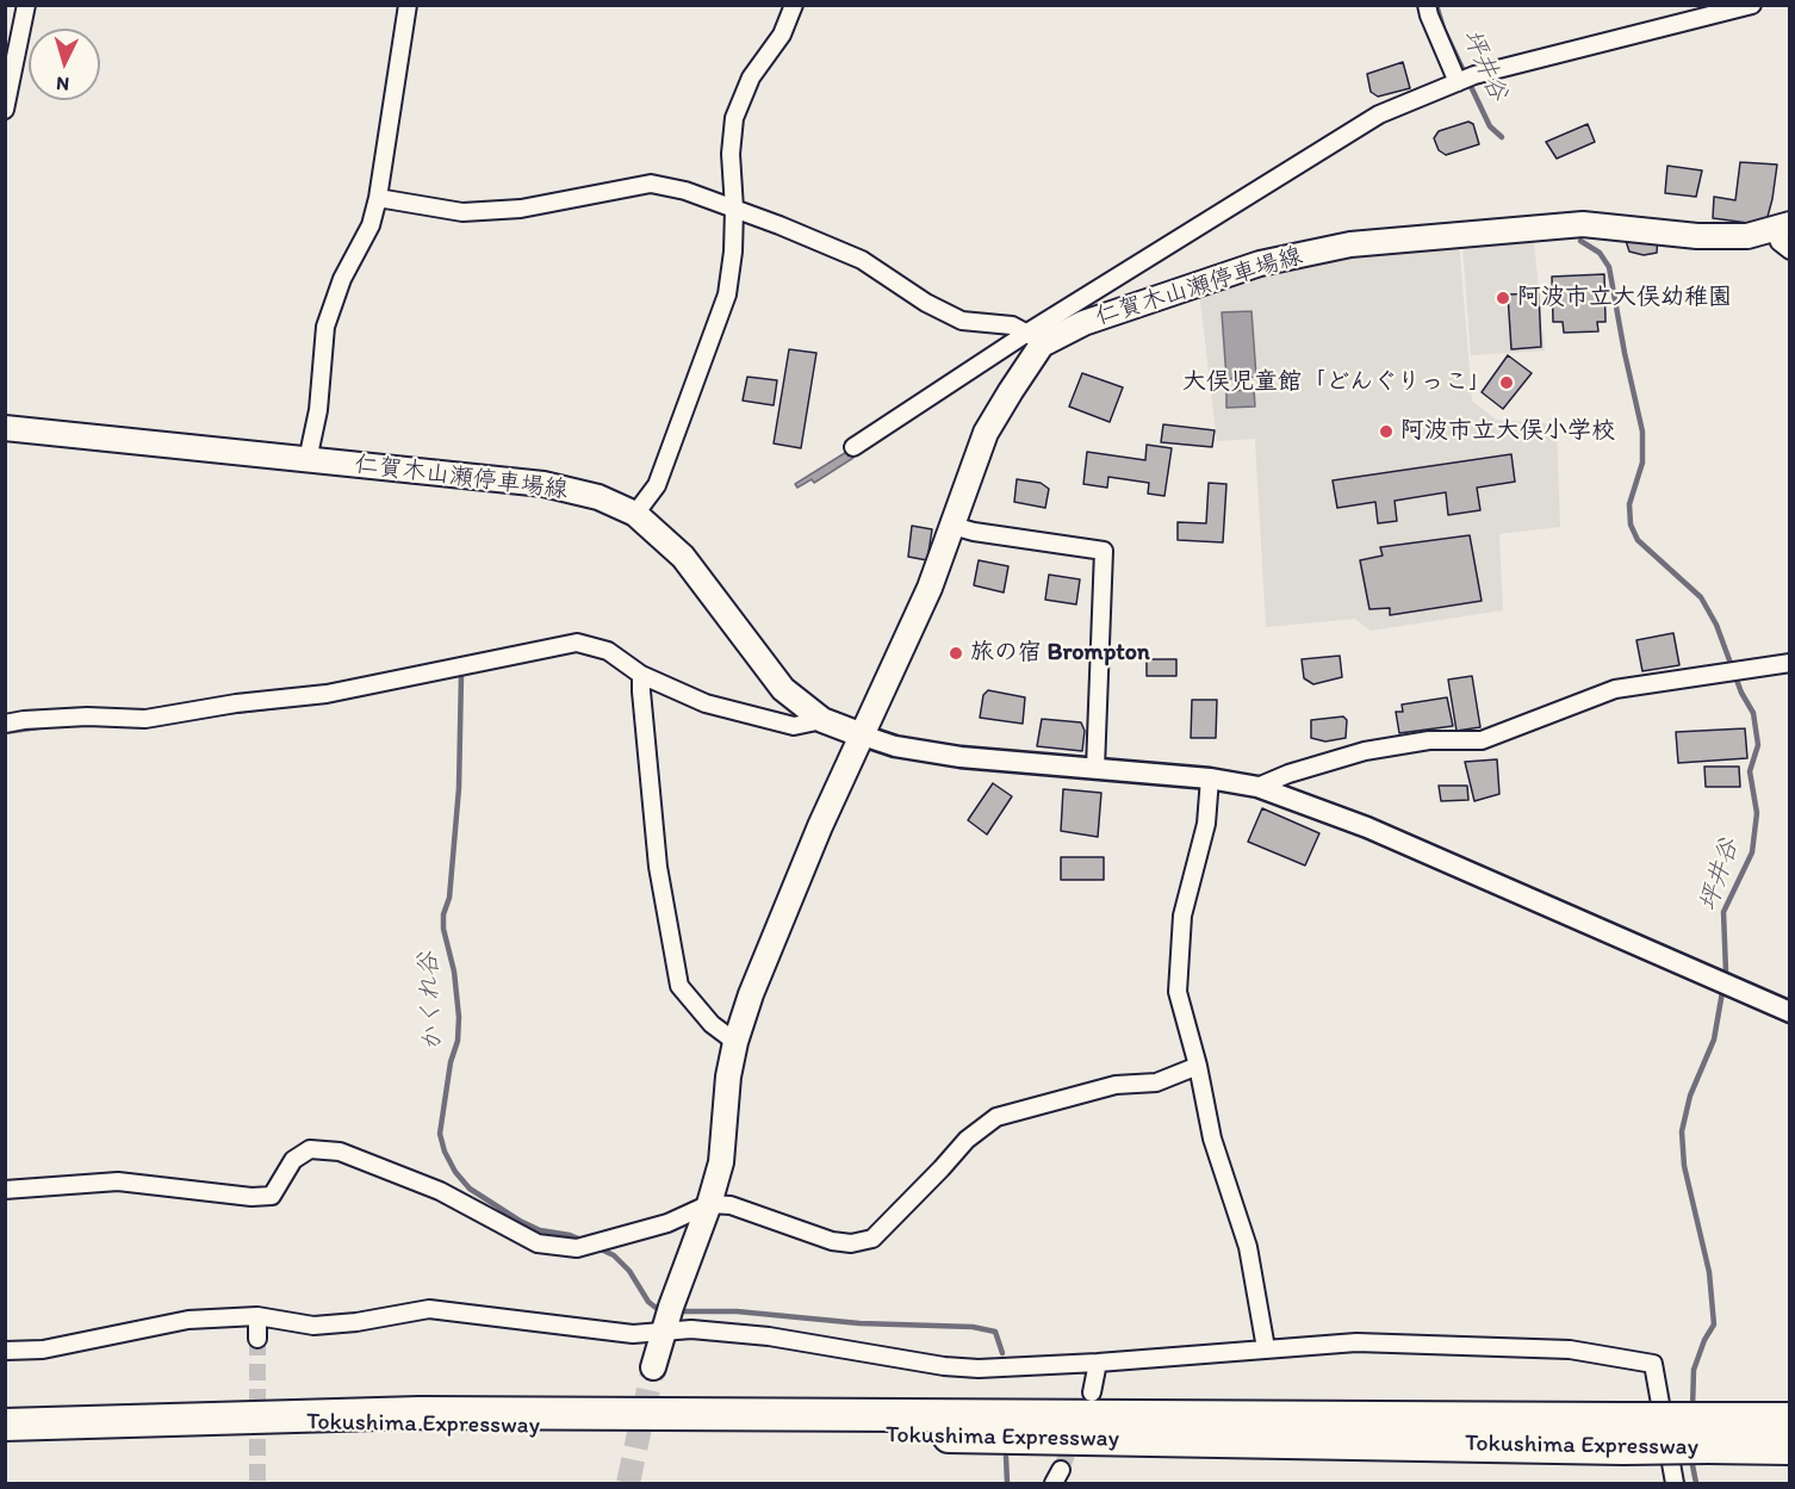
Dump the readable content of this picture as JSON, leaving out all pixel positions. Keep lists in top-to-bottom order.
{
  "streets": {
    "highway": ["Tokushima Expressway"],
    "main road": ["仁賀木山瀬停車場線"]
  },
  "water": ["坪井谷", "かくれ谷"],
  "places": [
    "阿波市立大俣幼稚園",
    "大俣児童館「どんぐりっこ」",
    "阿波市立大俣小学校",
    "旅の宿 Brompton"
  ],
  "north": "bottom"
}
